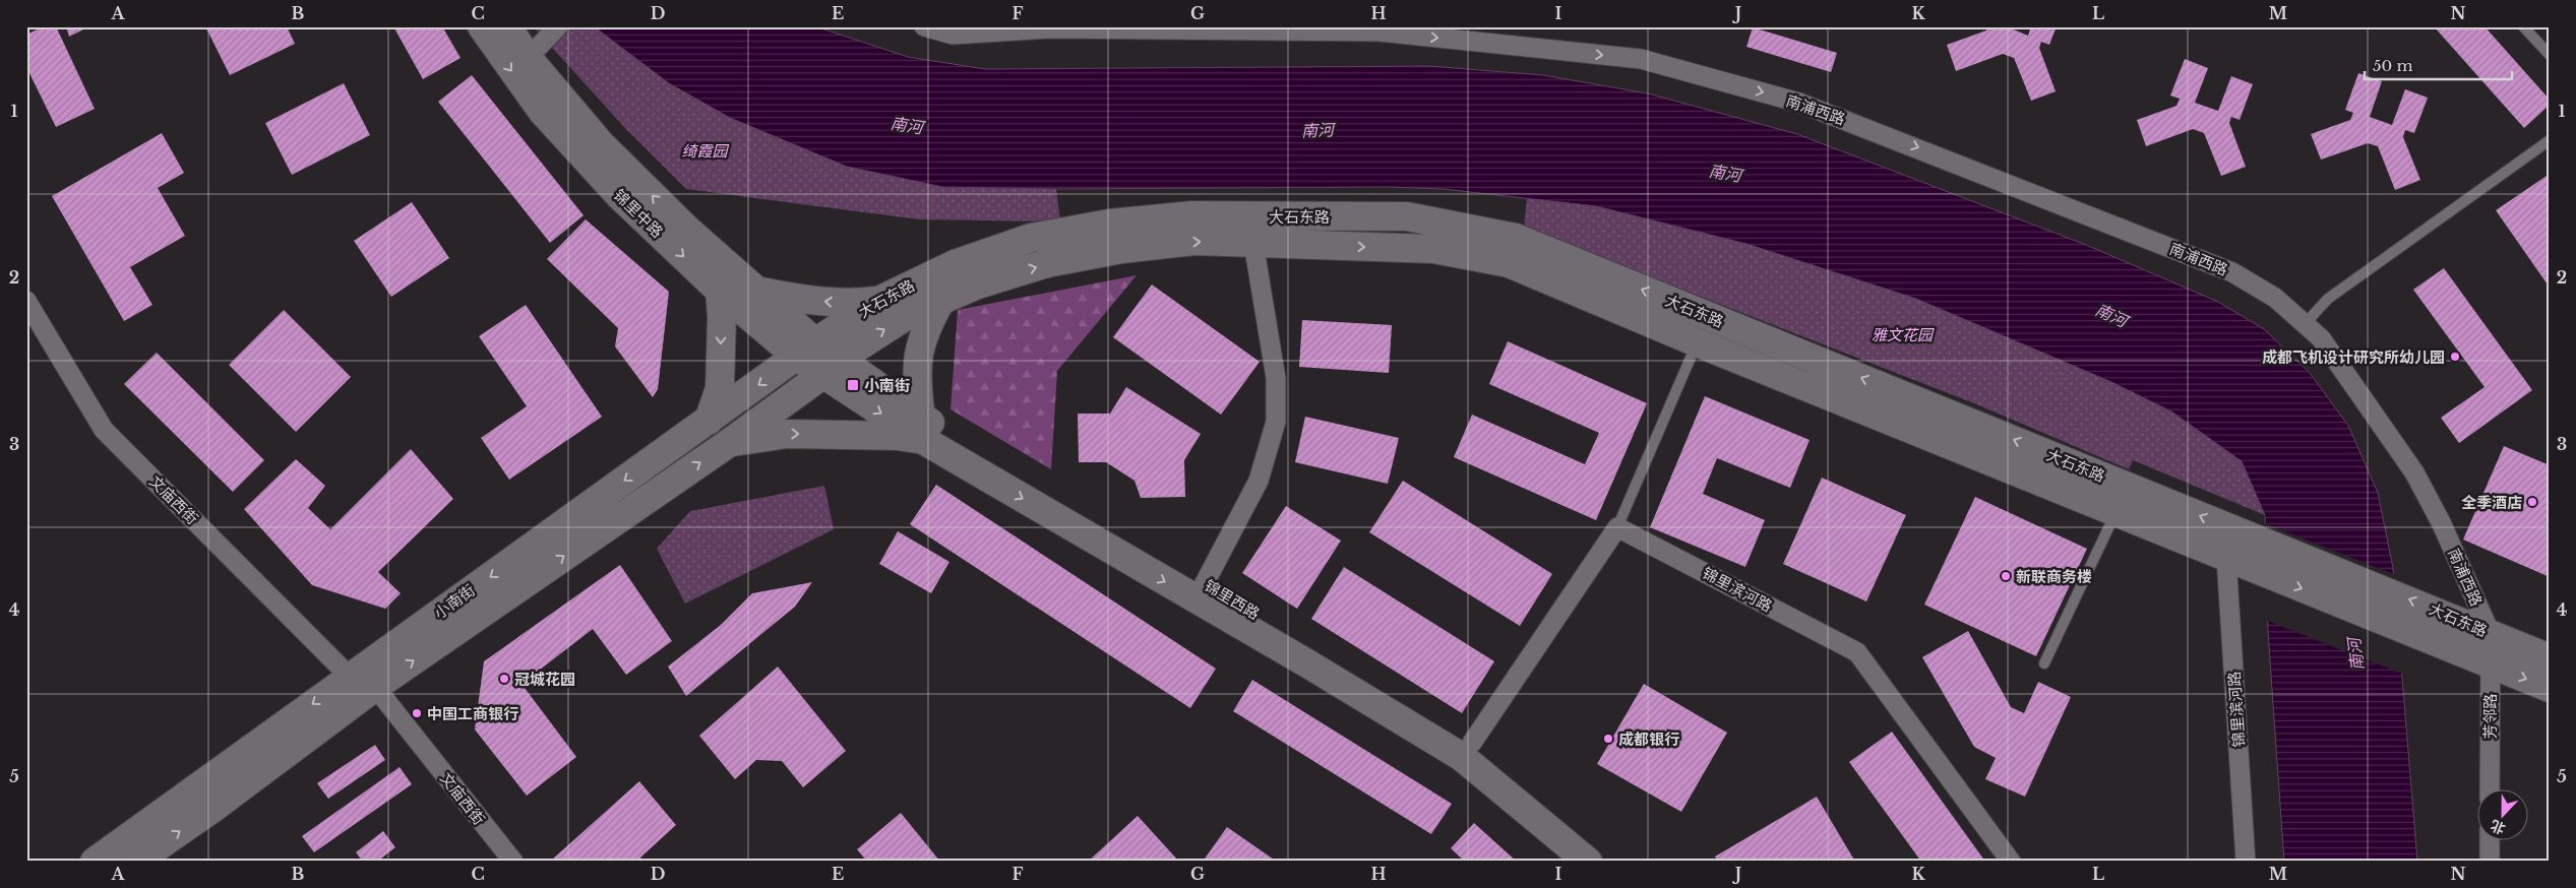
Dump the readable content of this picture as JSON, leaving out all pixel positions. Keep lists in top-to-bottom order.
{
  "streets": {
    "main road": [
      "锦里中路",
      "大石东路",
      "锦里西路",
      "小南街"
    ],
    "street": [
      "南浦西路",
      "文庙西街",
      "锦里滨河路",
      "芳邻路"
    ]
  },
  "crossings": [
    ["南浦西路", "大石东路"],
    ["南浦西路", "芳邻路"],
    ["锦里中路", "大石东路"],
    ["锦里中路", "锦里西路"],
    ["锦里中路", "小南街"],
    ["大石东路", "锦里滨河路"],
    ["大石东路", "锦里西路"],
    ["大石东路", "小南街"],
    ["大石东路", "芳邻路"],
    ["文庙西街", "小南街"],
    ["锦里西路", "小南街"]
  ],
  "one_way": ["南浦西路"],
  "water": ["南河"],
  "parks": ["绮霞园", "雅文花园"],
  "places": {
    "other": [
      "成都飞机设计研究所幼儿园",
      "全季酒店",
      "新联商务楼",
      "冠城花园",
      "中国工商银行",
      "成都银行"
    ],
    "transit": ["小南街"]
  },
  "scale_bar": "50 m",
  "north": "bottom",
  "grid": {
    "columns": [
      "A",
      "B",
      "C",
      "D",
      "E",
      "F",
      "G",
      "H",
      "I",
      "J",
      "K",
      "L",
      "M",
      "N"
    ],
    "rows": [
      "1",
      "2",
      "3",
      "4",
      "5"
    ]
  }
}
